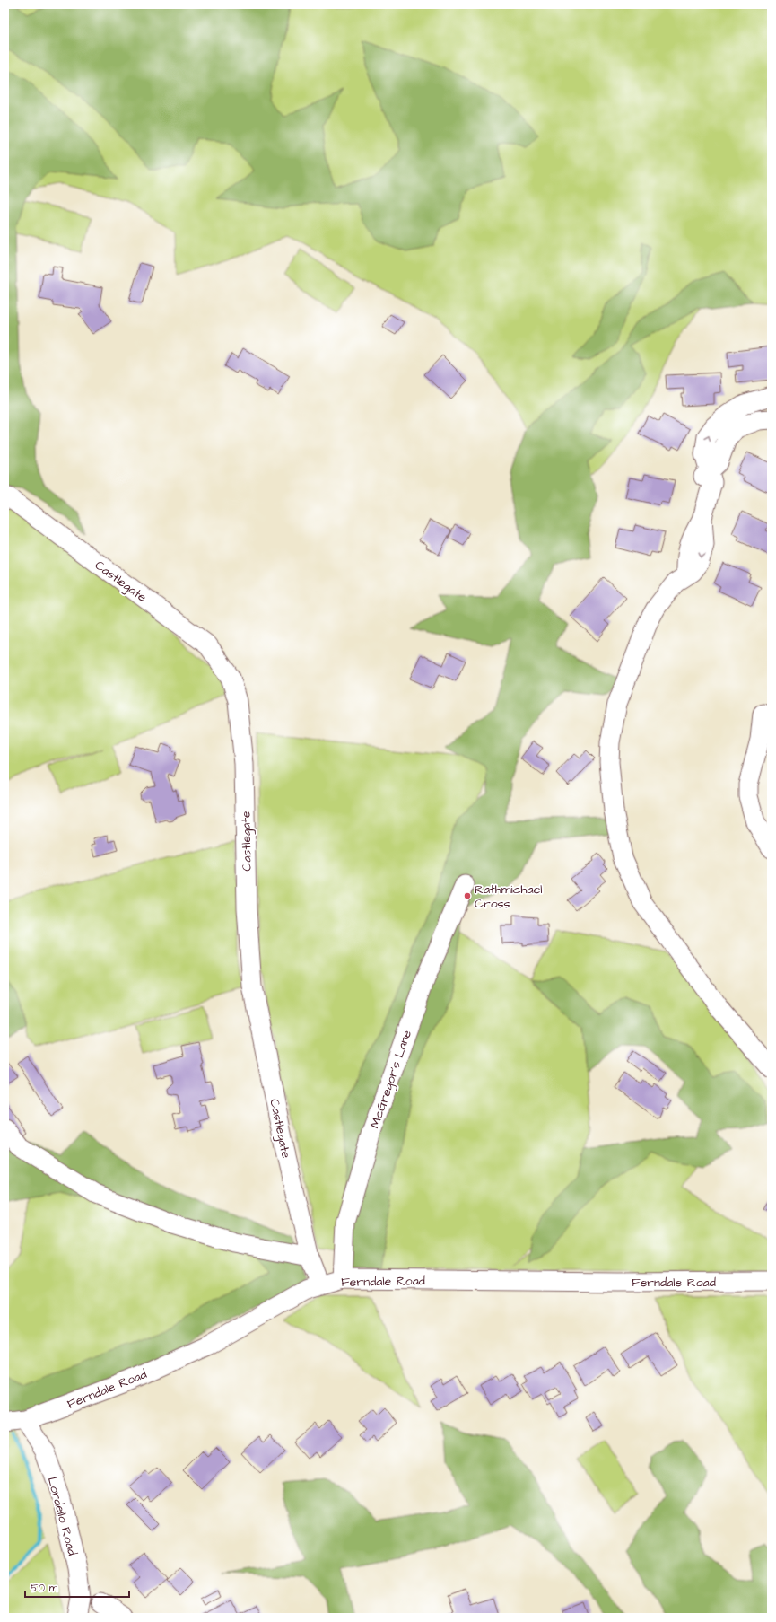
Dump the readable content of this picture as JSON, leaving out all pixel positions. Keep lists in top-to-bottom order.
{
  "streets": {
    "street": [
      "Castlegate",
      "McGregor's Lane",
      "Ferndale Road",
      "Lordello Road"
    ]
  },
  "crossings": [
    ["Castlegate", "Ferndale Road"],
    ["McGregor's Lane", "Ferndale Road"],
    ["Ferndale Road", "Lordello Road"]
  ],
  "places": ["Rathmichael Cross"],
  "scale_bar": "50 m"
}
